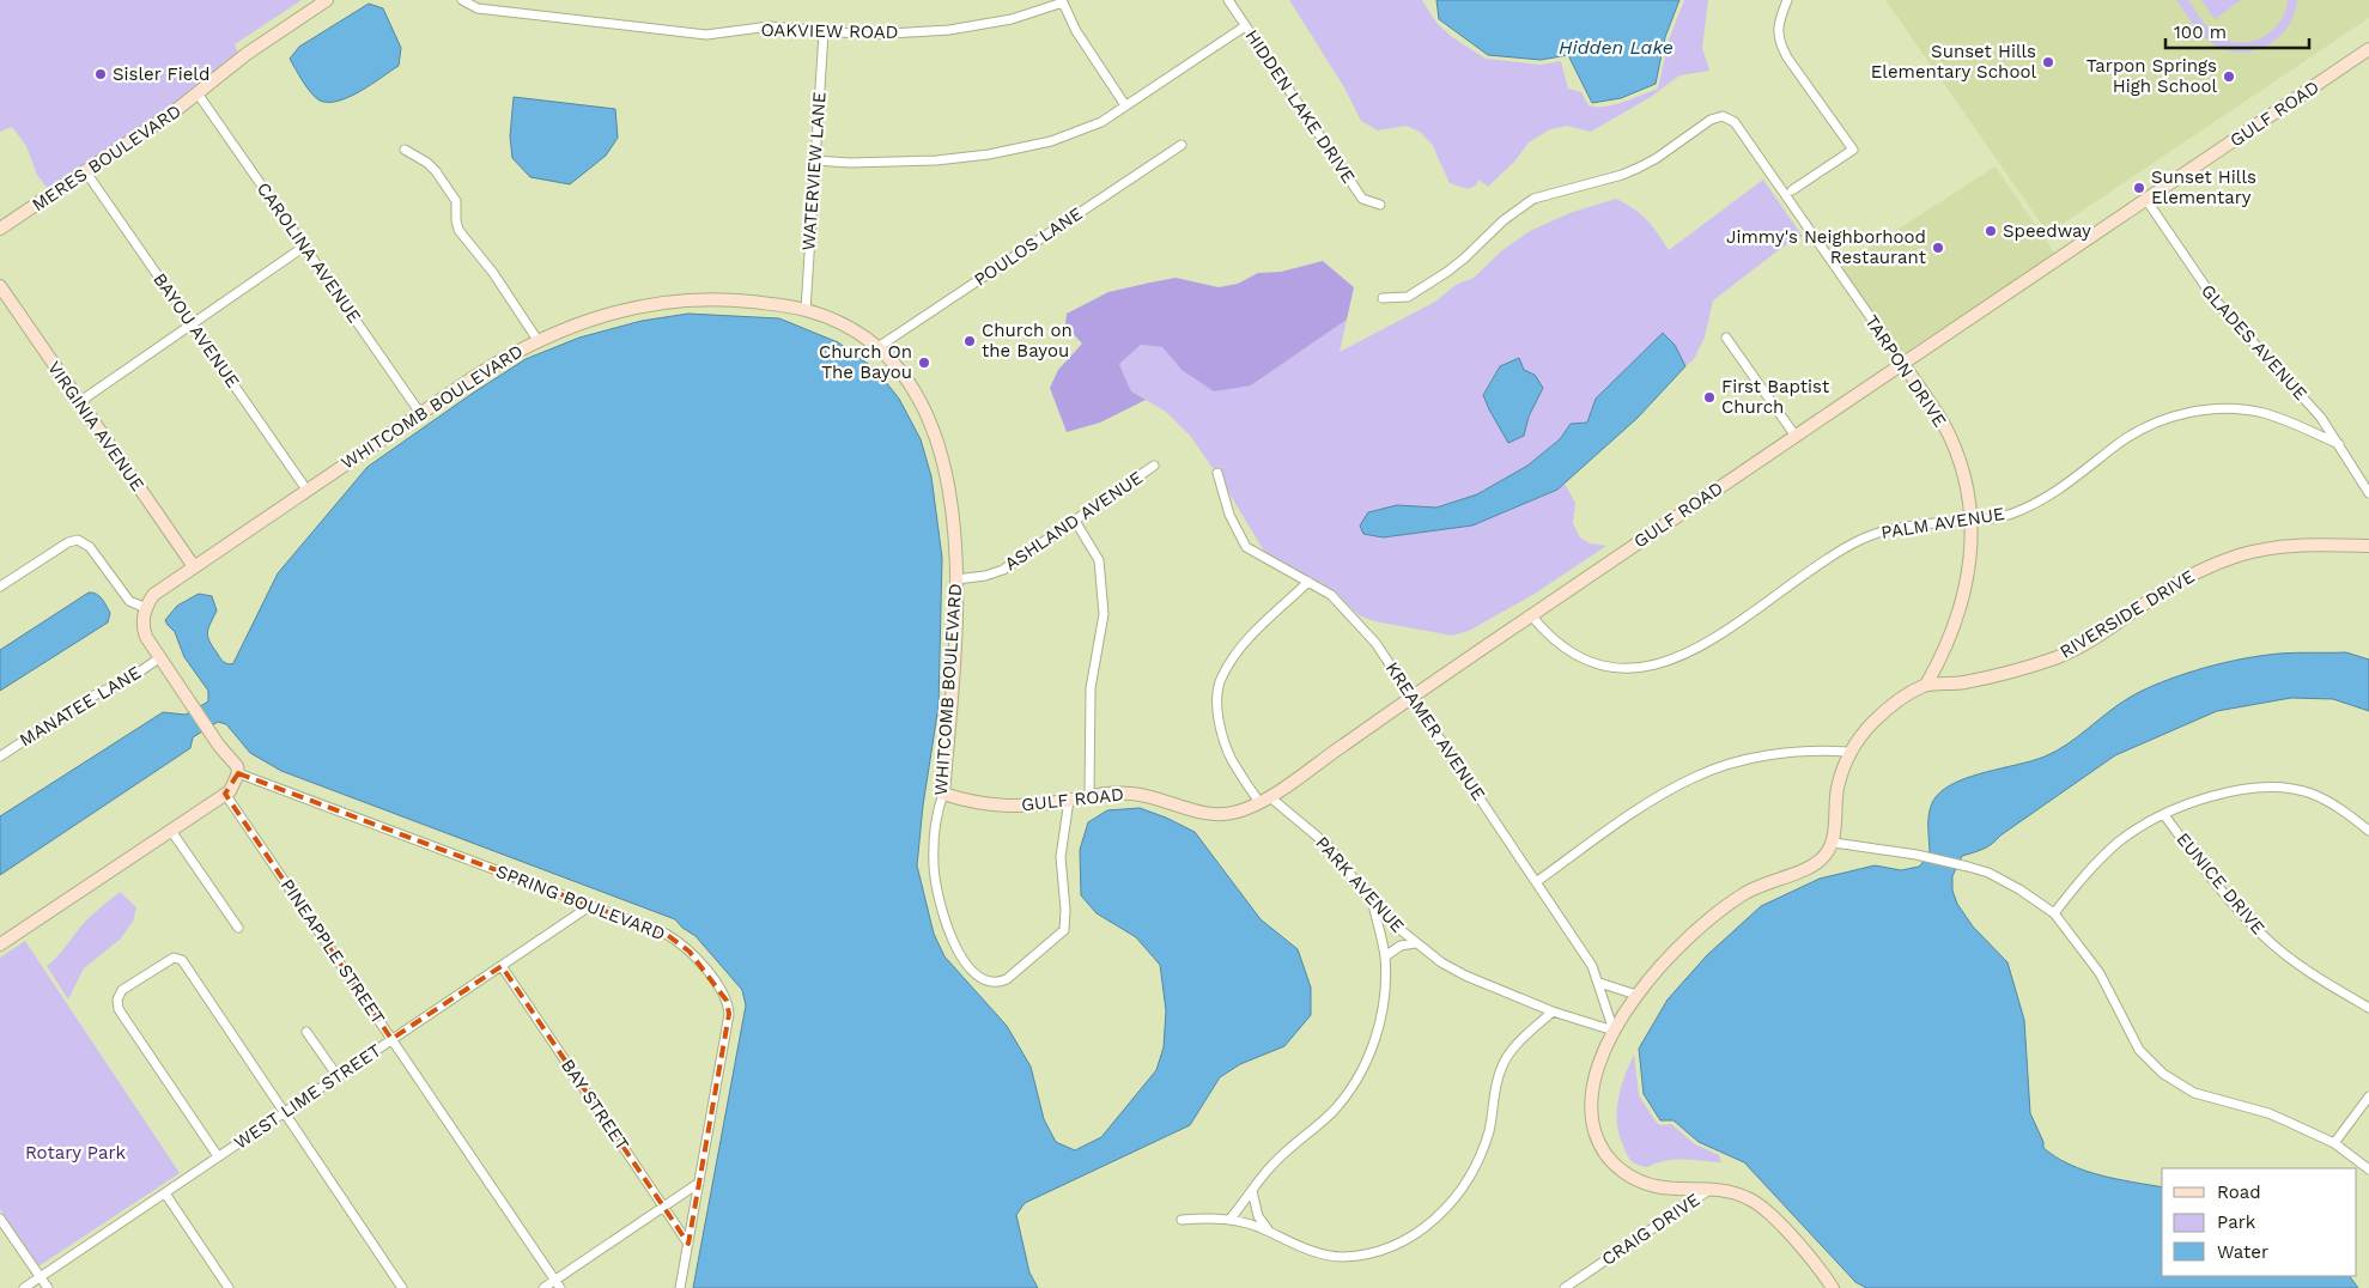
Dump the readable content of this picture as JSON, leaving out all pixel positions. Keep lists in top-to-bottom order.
{
  "streets": {
    "street": [
      "OAKVIEW ROAD",
      "HIDDEN LAKE DRIVE",
      "GULF ROAD",
      "MERES BOULEVARD",
      "WATERVIEW LANE",
      "POULOS LANE",
      "CAROLINA AVENUE",
      "BAYOU AVENUE",
      "GLADES AVENUE",
      "TARPON DRIVE",
      "WHITCOMB BOULEVARD",
      "VIRGINIA AVENUE",
      "ASHLAND AVENUE",
      "PALM AVENUE",
      "RIVERSIDE DRIVE",
      "MANATEE LANE",
      "KREAMER AVENUE",
      "EUNICE DRIVE",
      "PARK AVENUE",
      "SPRING BOULEVARD",
      "PINEAPPLE STREET",
      "WEST LIME STREET",
      "BAY STREET",
      "CRAIG DRIVE"
    ]
  },
  "crossings": [
    ["OAKVIEW ROAD", "WATERVIEW LANE"],
    ["GULF ROAD", "GLADES AVENUE"],
    ["GULF ROAD", "TARPON DRIVE"],
    ["GULF ROAD", "WHITCOMB BOULEVARD"],
    ["GULF ROAD", "PALM AVENUE"],
    ["GULF ROAD", "KREAMER AVENUE"],
    ["GULF ROAD", "PARK AVENUE"],
    ["MERES BOULEVARD", "CAROLINA AVENUE"],
    ["MERES BOULEVARD", "BAYOU AVENUE"],
    ["WATERVIEW LANE", "WHITCOMB BOULEVARD"],
    ["POULOS LANE", "WHITCOMB BOULEVARD"],
    ["CAROLINA AVENUE", "WHITCOMB BOULEVARD"],
    ["BAYOU AVENUE", "WHITCOMB BOULEVARD"],
    ["GLADES AVENUE", "PALM AVENUE"],
    ["TARPON DRIVE", "PALM AVENUE"],
    ["TARPON DRIVE", "RIVERSIDE DRIVE"],
    ["WHITCOMB BOULEVARD", "VIRGINIA AVENUE"],
    ["WHITCOMB BOULEVARD", "ASHLAND AVENUE"],
    ["KREAMER AVENUE", "PARK AVENUE"],
    ["SPRING BOULEVARD", "WEST LIME STREET"],
    ["SPRING BOULEVARD", "BAY STREET"],
    ["PINEAPPLE STREET", "WEST LIME STREET"],
    ["WEST LIME STREET", "BAY STREET"]
  ],
  "water": ["Hidden Lake"],
  "parks": ["Rotary Park"],
  "places": [
    "Sunset Hills Elementary School",
    "Sisler Field",
    "Tarpon Springs High School",
    "Sunset Hills Elementary",
    "Speedway",
    "Jimmy's Neighborhood Restaurant",
    "Church on the Bayou",
    "Church On The Bayou",
    "First Baptist Church"
  ],
  "legend": ["Road", "Park", "Water"],
  "scale_bar": "100 m"
}
